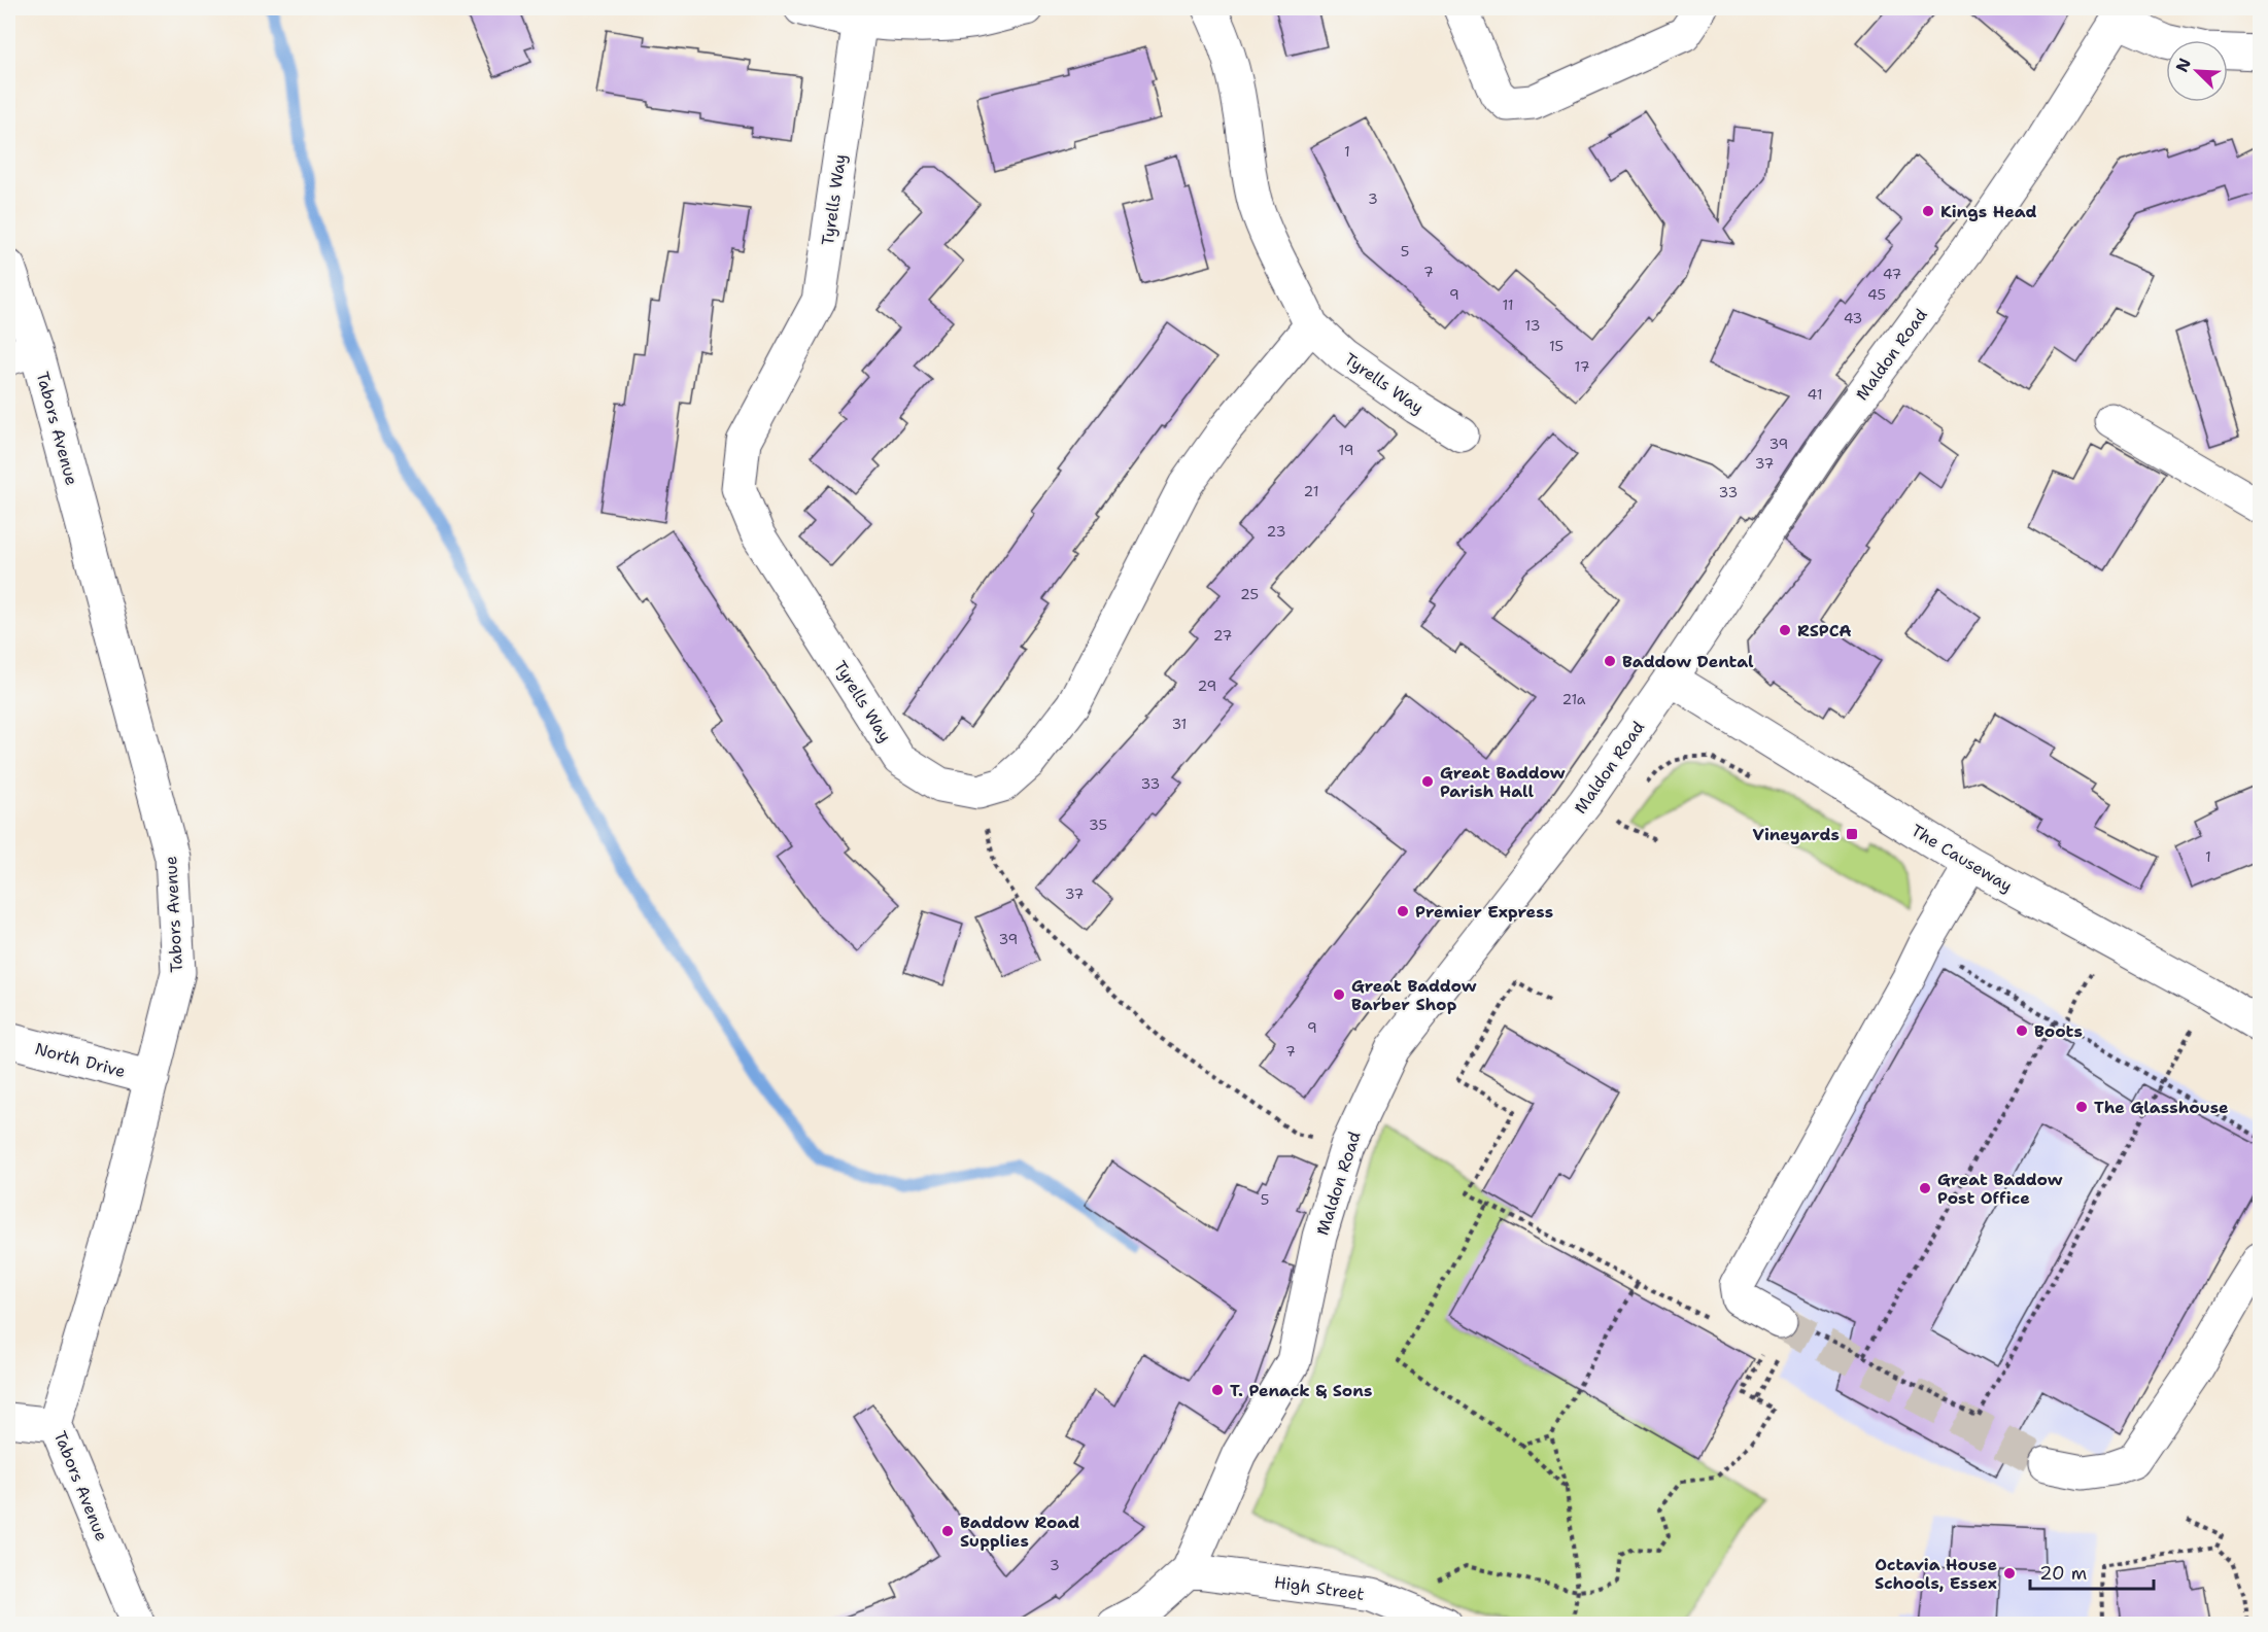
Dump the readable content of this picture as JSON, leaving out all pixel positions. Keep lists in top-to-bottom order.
{
  "streets": {
    "street": [
      "Tyrells Way",
      "Maldon Road",
      "Tabors Avenue",
      "The Causeway",
      "North Drive",
      "High Street"
    ]
  },
  "crossings": [
    ["Maldon Road", "The Causeway"],
    ["Maldon Road", "High Street"],
    ["Tabors Avenue", "North Drive"]
  ],
  "places": {
    "other": [
      "Kings Head",
      "RSPCA",
      "Baddow Dental",
      "Great Baddow Parish Hall",
      "Premier Express",
      "Great Baddow Barber Shop",
      "Boots",
      "The Glasshouse",
      "Great Baddow Post Office",
      "T. Penack & Sons",
      "Baddow Road Supplies",
      "Octavia House Schools, Essex"
    ],
    "transit": ["Vineyards"]
  },
  "house_numbers": [
    "1",
    "3",
    "5",
    "7",
    "47",
    "9",
    "45",
    "11",
    "43",
    "13",
    "15",
    "17",
    "41",
    "39",
    "19",
    "37",
    "21",
    "33",
    "23",
    "25",
    "27",
    "29",
    "21a",
    "31",
    "33",
    "35",
    "1",
    "37",
    "39",
    "9",
    "7",
    "5",
    "3"
  ],
  "scale_bar": "20 m",
  "north": "top left"
}
